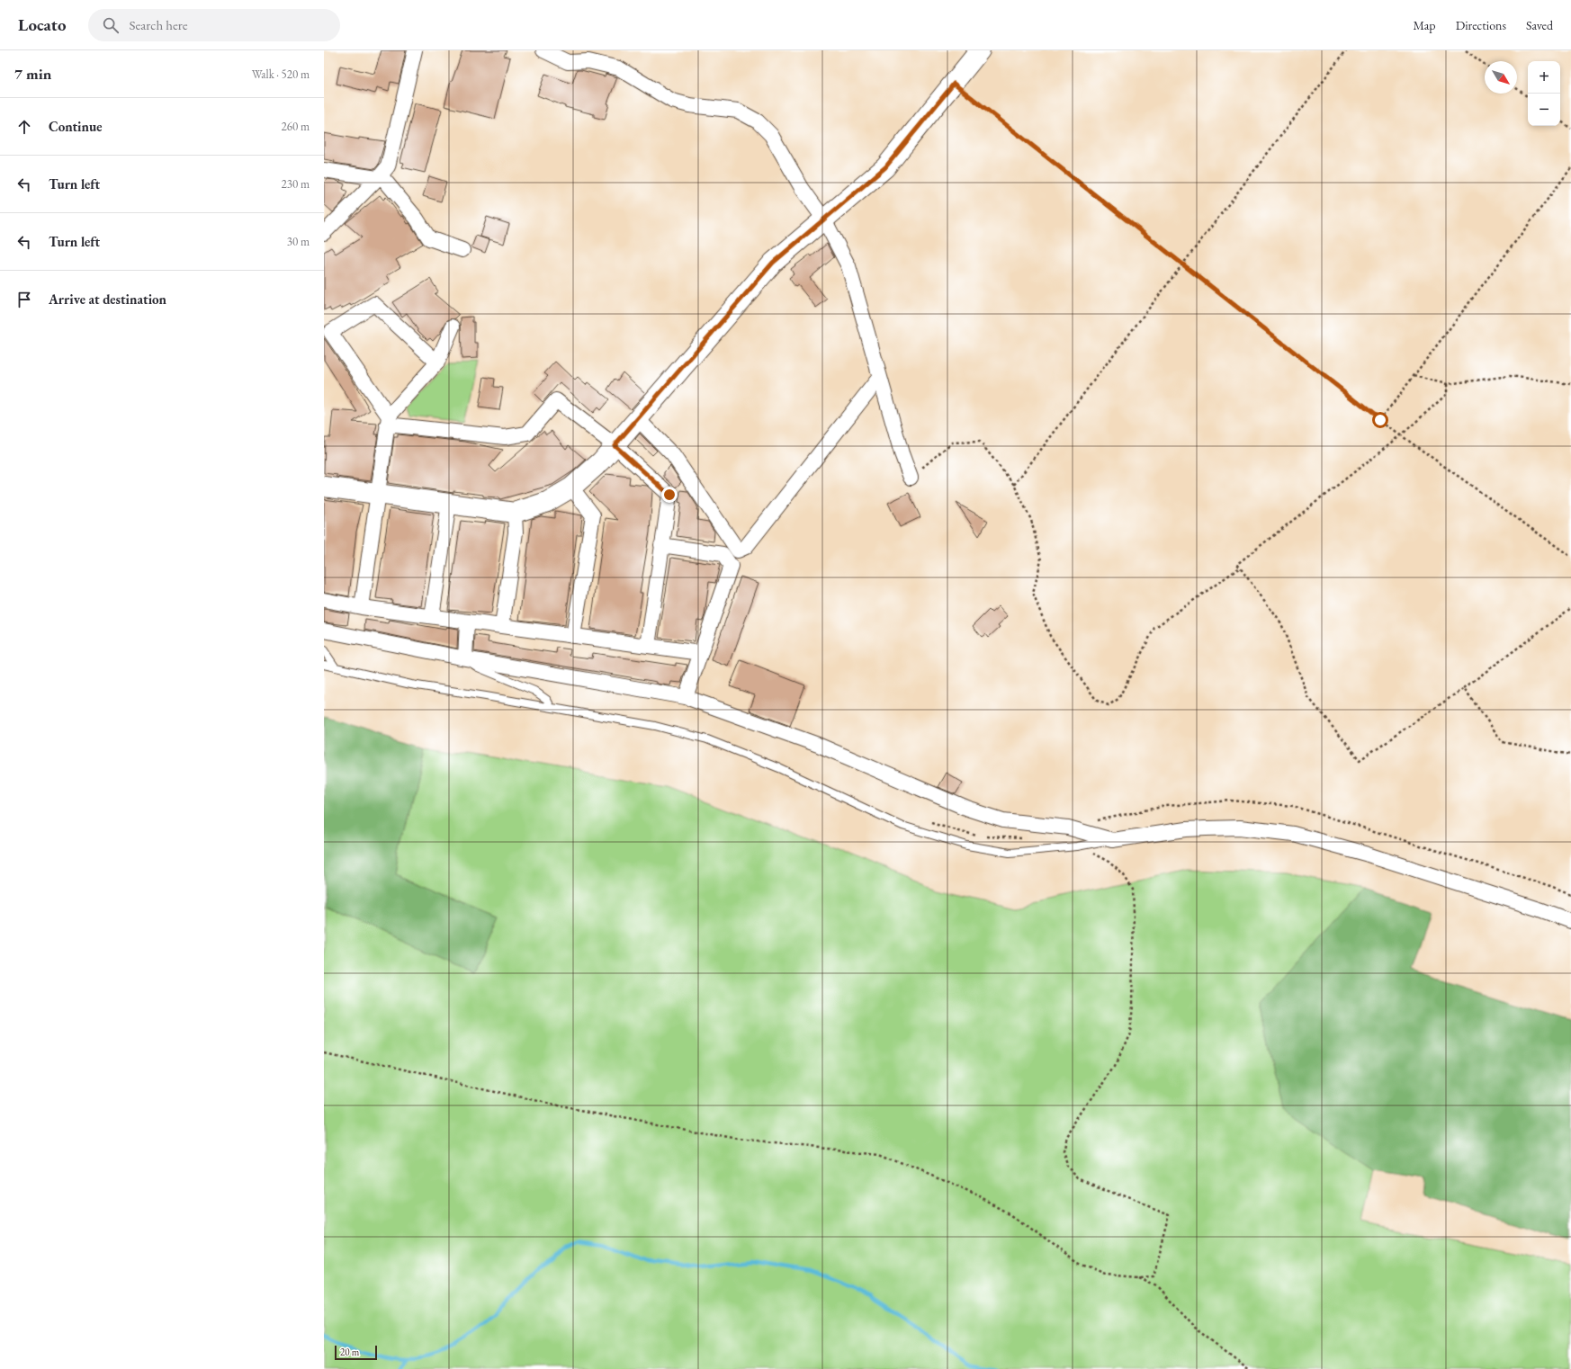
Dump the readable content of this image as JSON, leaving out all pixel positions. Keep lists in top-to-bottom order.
{
  "scale_bar": "20 m",
  "north": "bottom right",
  "page": {
    "header": "Locato",
    "search": "Search here",
    "nav": ["Map", "Directions", "Saved"],
    "heading": ["7 min", "Walk · 520 m"],
    "map_buttons": ["+", "−"],
    "list": [
      ["Continue", "260 m"],
      ["Turn left", "230 m"],
      ["Turn left", "30 m"],
      "Arrive at destination"
    ],
    "scale": "20 m"
  }
}
